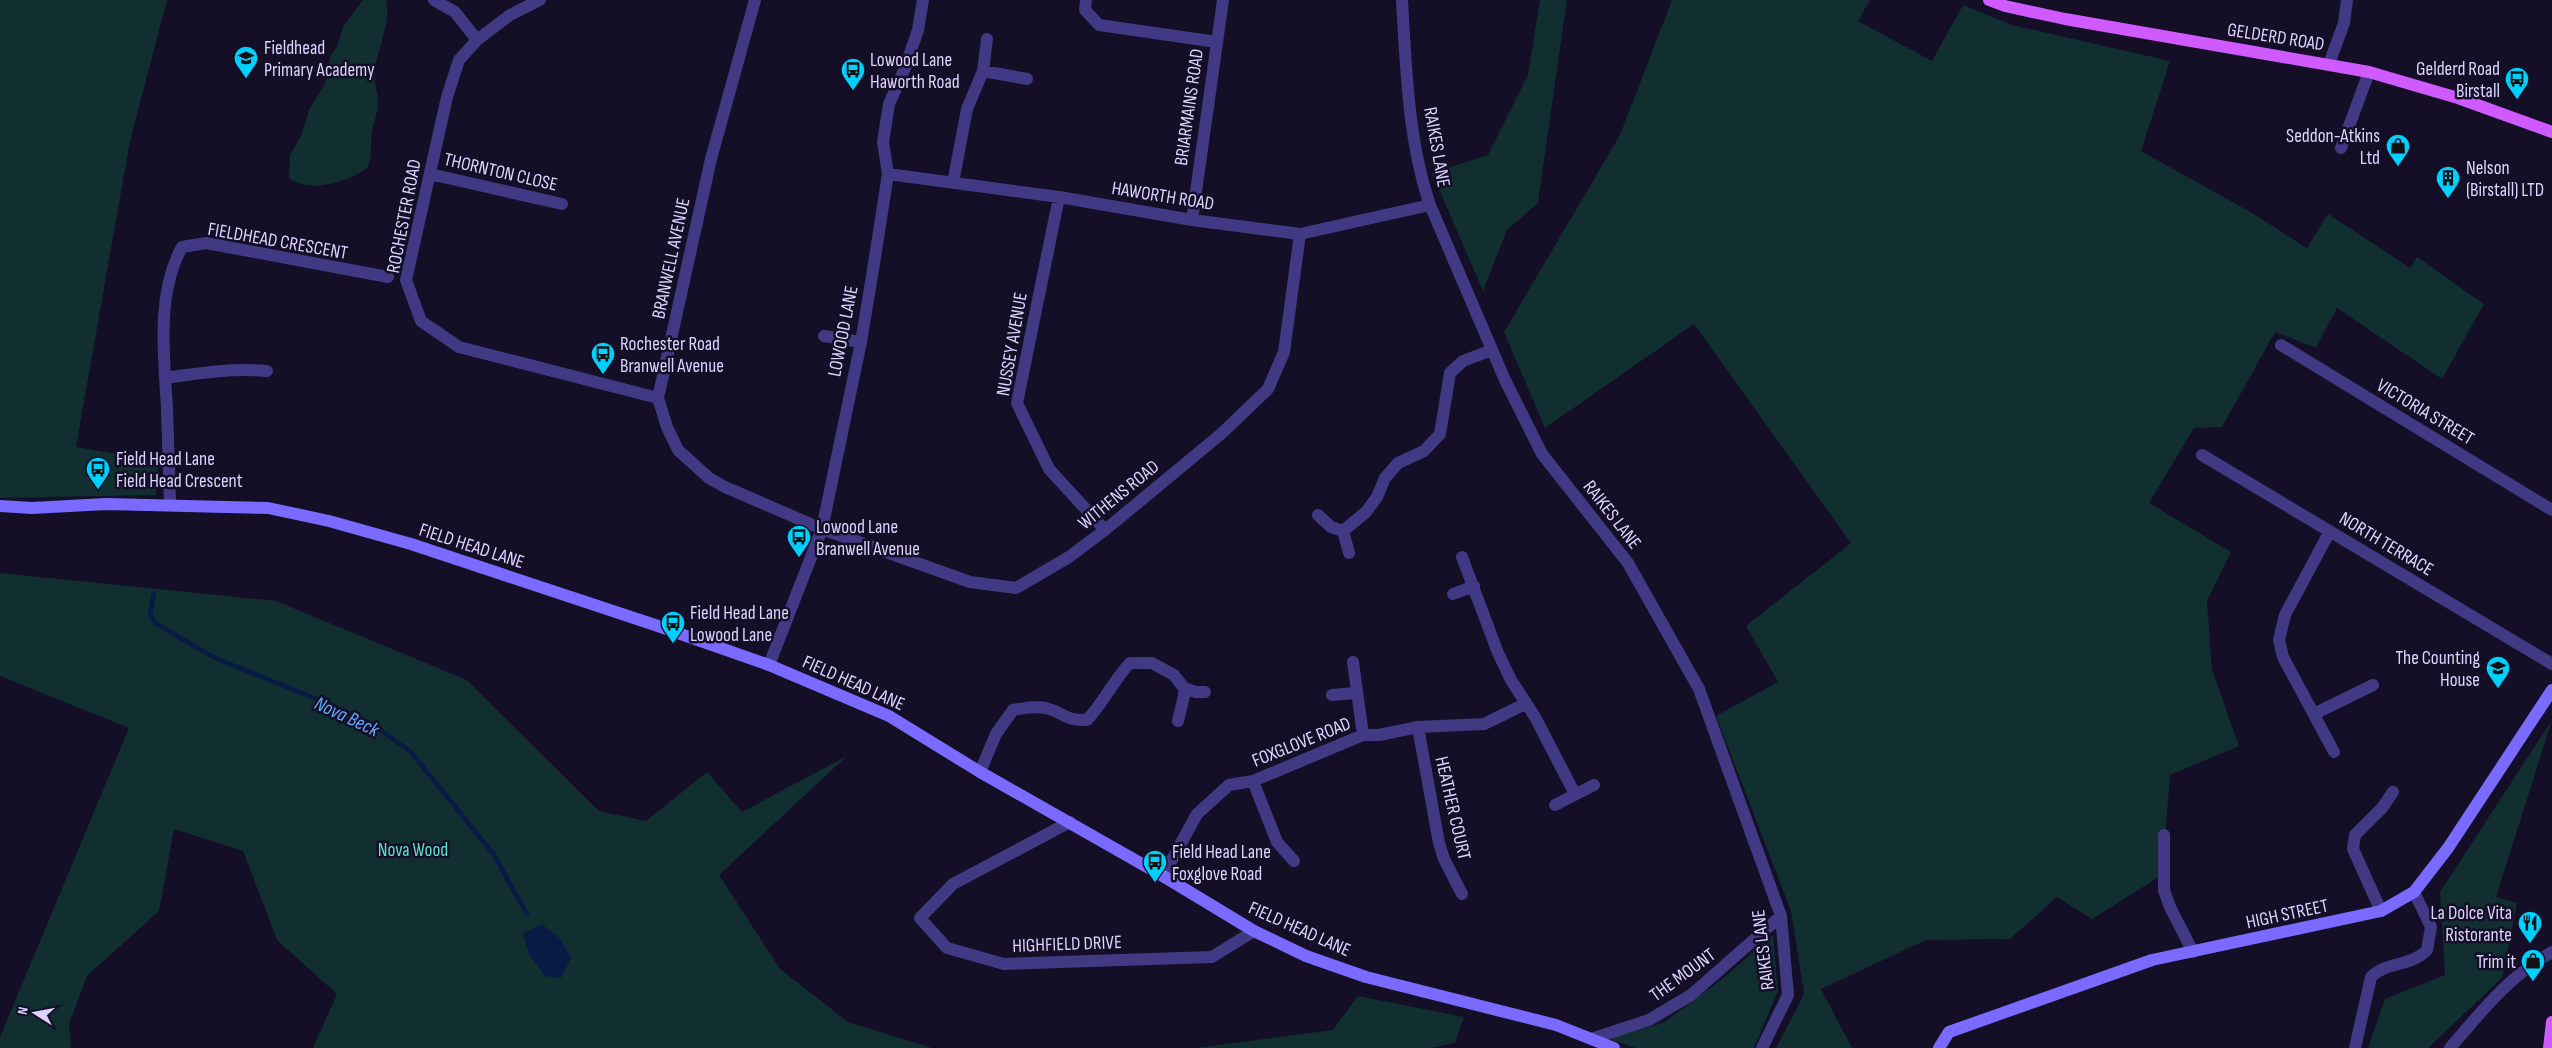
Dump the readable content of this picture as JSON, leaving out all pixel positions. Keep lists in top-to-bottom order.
{
  "streets": {
    "main road": ["GELDERD ROAD", "FIELD HEAD LANE", "HIGH STREET"],
    "street": [
      "BRIARMAINS ROAD",
      "RAIKES LANE",
      "THORNTON CLOSE",
      "HAWORTH ROAD",
      "ROCHESTER ROAD",
      "FIELDHEAD CRESCENT",
      "BRANWELL AVENUE",
      "LOWOOD LANE",
      "NUSSEY AVENUE",
      "VICTORIA STREET",
      "WITHENS ROAD",
      "NORTH TERRACE",
      "FOXGLOVE ROAD",
      "HEATHER COURT",
      "HIGHFIELD DRIVE",
      "THE MOUNT"
    ]
  },
  "crossings": [
    ["BRIARMAINS ROAD", "HAWORTH ROAD"],
    ["RAIKES LANE", "HAWORTH ROAD"],
    ["RAIKES LANE", "THE MOUNT"],
    ["THORNTON CLOSE", "ROCHESTER ROAD"],
    ["HAWORTH ROAD", "LOWOOD LANE"],
    ["HAWORTH ROAD", "NUSSEY AVENUE"],
    ["HAWORTH ROAD", "WITHENS ROAD"],
    ["ROCHESTER ROAD", "BRANWELL AVENUE"],
    ["FIELDHEAD CRESCENT", "FIELD HEAD LANE"],
    ["BRANWELL AVENUE", "LOWOOD LANE"],
    ["BRANWELL AVENUE", "WITHENS ROAD"],
    ["LOWOOD LANE", "WITHENS ROAD"],
    ["LOWOOD LANE", "FIELD HEAD LANE"],
    ["NUSSEY AVENUE", "WITHENS ROAD"],
    ["FIELD HEAD LANE", "FOXGLOVE ROAD"],
    ["FIELD HEAD LANE", "HIGHFIELD DRIVE"],
    ["FIELD HEAD LANE", "THE MOUNT"],
    ["FOXGLOVE ROAD", "HEATHER COURT"]
  ],
  "water": ["Nova Beck"],
  "parks": ["Nova Wood"],
  "places": {
    "school or university": ["Fieldhead Primary Academy", "The Counting House"],
    "bus stop": [
      "Lowood Lane Haworth Road",
      "Gelderd Road Birstall",
      "Rochester Road Branwell Avenue",
      "Field Head Lane Field Head Crescent",
      "Lowood Lane Branwell Avenue",
      "Field Head Lane Lowood Lane",
      "Field Head Lane Foxglove Road"
    ],
    "shop": ["Seddon-Atkins Ltd", "Trim it"],
    "building": ["Nelson (Birstall) LTD"],
    "restaurant": ["La Dolce Vita Ristorante"]
  },
  "north": "left"
}
